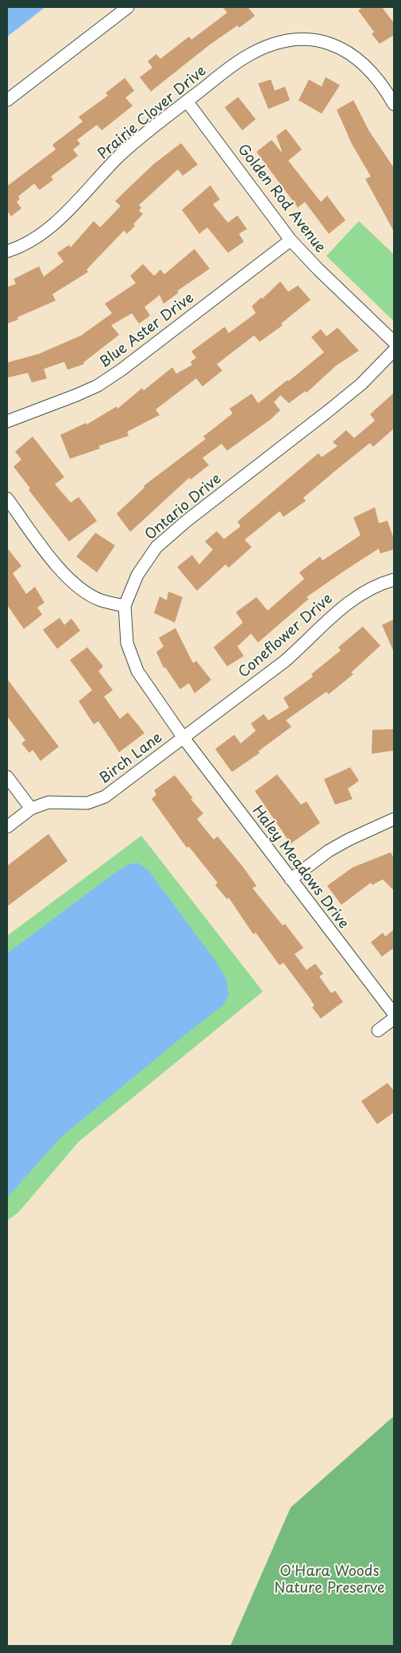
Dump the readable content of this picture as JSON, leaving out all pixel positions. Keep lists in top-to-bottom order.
{
  "streets": {
    "street": [
      "Prairie Clover Drive",
      "Golden Rod Avenue",
      "Blue Aster Drive",
      "Ontario Drive",
      "Coneflower Drive",
      "Birch Lane",
      "Haley Meadows Drive"
    ]
  },
  "crossings": [
    ["Prairie Clover Drive", "Golden Rod Avenue"],
    ["Golden Rod Avenue", "Blue Aster Drive"],
    ["Ontario Drive", "Coneflower Drive"],
    ["Ontario Drive", "Birch Lane"],
    ["Ontario Drive", "Haley Meadows Drive"],
    ["Coneflower Drive", "Birch Lane"],
    ["Coneflower Drive", "Haley Meadows Drive"],
    ["Birch Lane", "Haley Meadows Drive"]
  ],
  "parks": ["O'Hara Woods Nature Preserve"]
}
